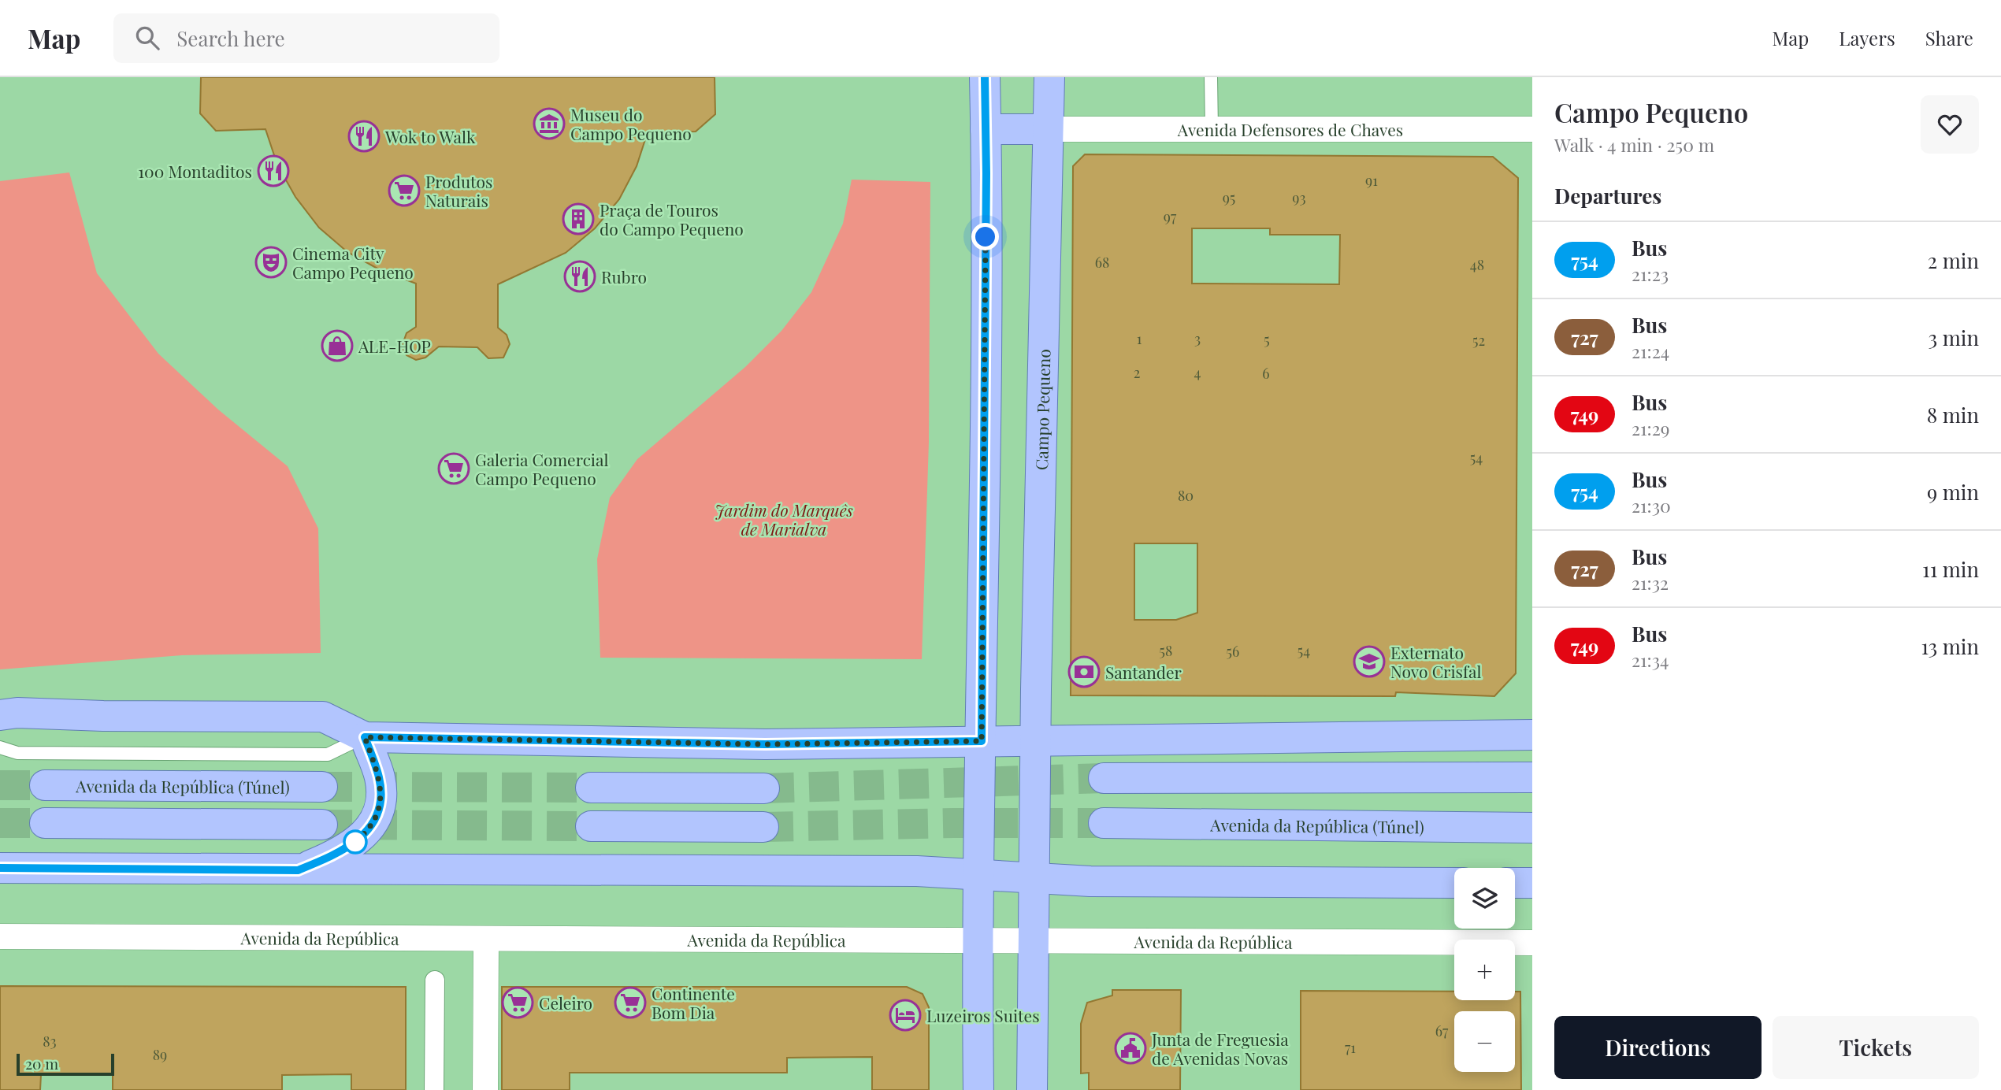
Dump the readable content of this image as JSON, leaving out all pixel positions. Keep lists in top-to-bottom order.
{
  "streets": {
    "main road": ["Campo Pequeno", "Avenida da República (Túnel)"],
    "street": ["Avenida Defensores de Chaves", "Avenida da República"]
  },
  "crossings": [
    ["Avenida Defensores de Chaves", "Campo Pequeno"],
    ["Campo Pequeno", "Avenida da República"]
  ],
  "parks": ["Jardim do Marquês de Marialva"],
  "places": {
    "museum": ["Museu do Campo Pequeno"],
    "restaurant": ["Wok to Walk", "100 Montaditos", "Rubro"],
    "supermarket": [
      "Produtos Naturais",
      "Galeria Comercial Campo Pequeno",
      "Celeiro",
      "Continente Bom Dia"
    ],
    "building": ["Praça de Touros do Campo Pequeno"],
    "theatre": ["Cinema City Campo Pequeno"],
    "shop": ["ALE-HOP"],
    "school or university": ["Externato Novo Crisfal"],
    "bank": ["Santander"],
    "hotel": ["Luzeiros Suites"],
    "public building": ["Junta de Freguesia de Avenidas Novas"]
  },
  "lines": ["bus line 754"],
  "house_numbers": [
    "91",
    "95",
    "93",
    "97",
    "68",
    "48",
    "1",
    "3",
    "5",
    "52",
    "2",
    "4",
    "6",
    "54",
    "80",
    "58",
    "54",
    "56",
    "67",
    "83",
    "71",
    "89"
  ],
  "scale_bar": "20 m",
  "page": {
    "header": "Map",
    "search": "Search here",
    "nav": ["Map", "Layers", "Share"],
    "heading": [
      ["Campo Pequeno", "Walk · 4 min · 250 m"],
      "Departures"
    ],
    "list": [
      {
        "mark": "754",
        "name": "Bus",
        "note": "21:23",
        "value": "2 min"
      },
      {
        "mark": "727",
        "name": "Bus",
        "note": "21:24",
        "value": "3 min"
      },
      {
        "mark": "749",
        "name": "Bus",
        "note": "21:29",
        "value": "8 min"
      },
      {
        "mark": "754",
        "name": "Bus",
        "note": "21:30",
        "value": "9 min"
      },
      {
        "mark": "727",
        "name": "Bus",
        "note": "21:32",
        "value": "11 min"
      },
      {
        "mark": "749",
        "name": "Bus",
        "note": "21:34",
        "value": "13 min"
      }
    ],
    "map_buttons": ["+", "−"],
    "buttons": ["Directions", "Tickets"],
    "scale": "20 m"
  }
}
